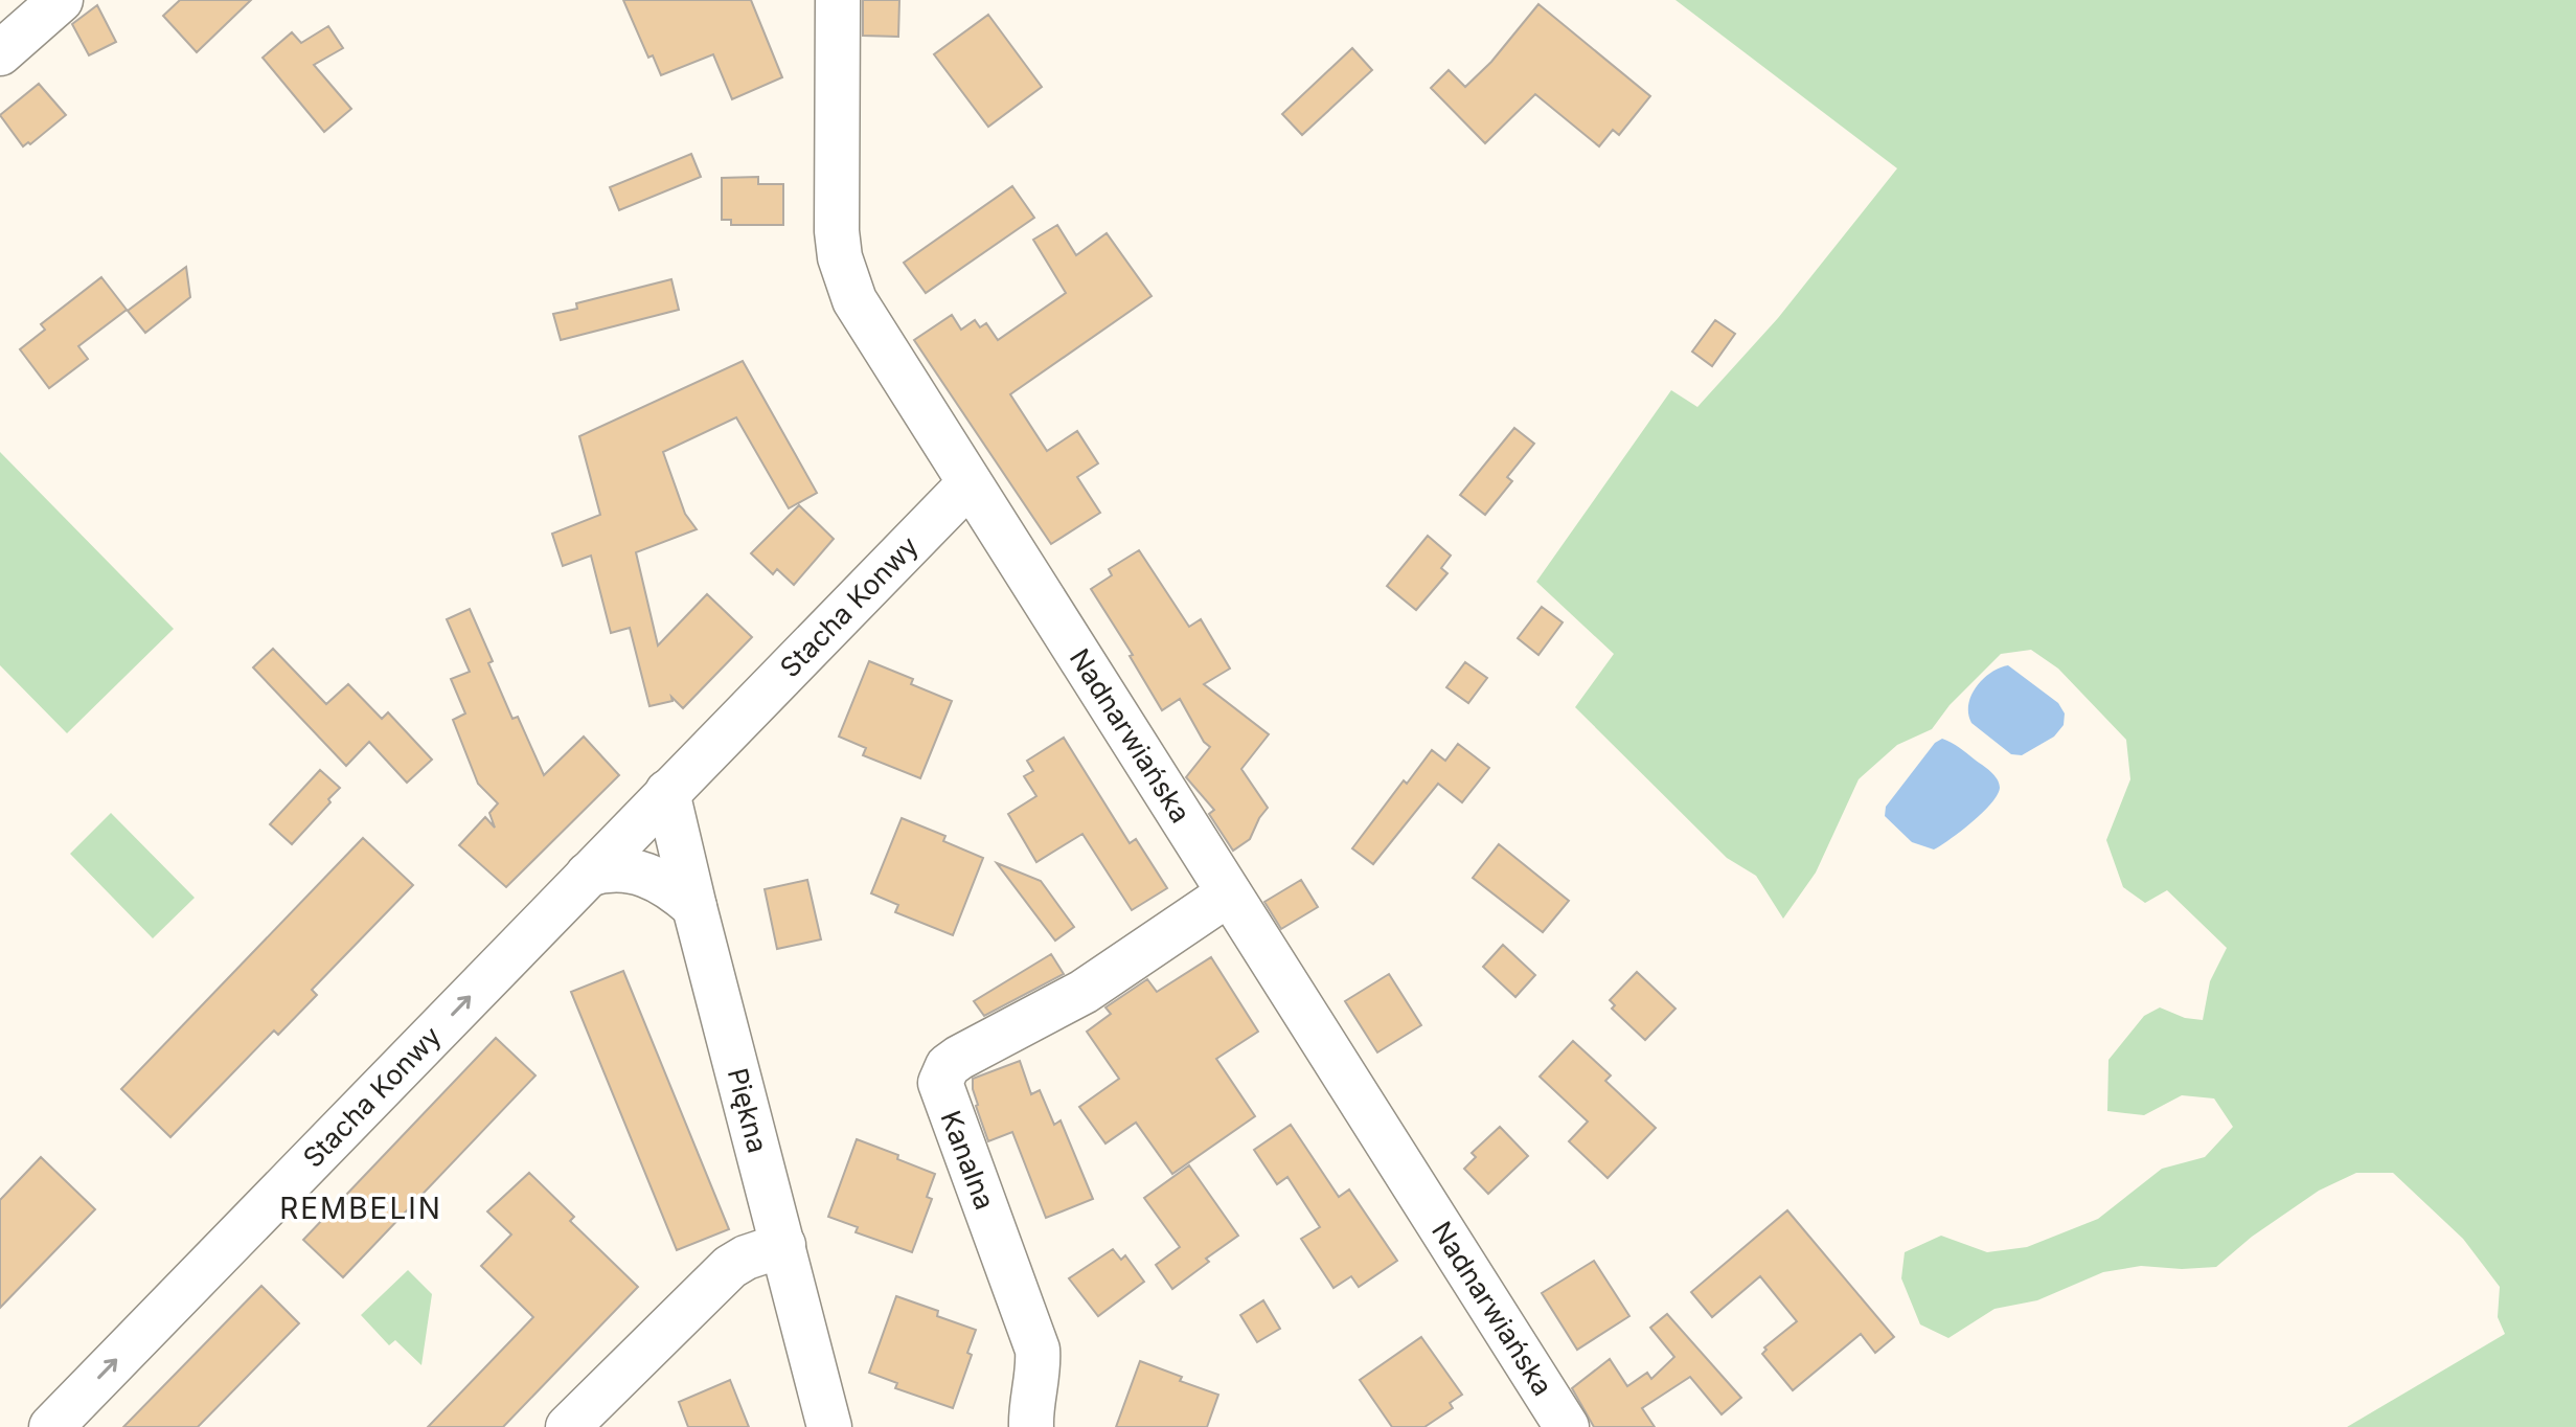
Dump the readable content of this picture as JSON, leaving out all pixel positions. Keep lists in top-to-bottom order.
{
  "streets": {
    "street": [
      "Stacha Konwy",
      "Nadnarwiańska",
      "Piękna",
      "Kanalna"
    ]
  },
  "crossings": [
    ["Stacha Konwy", "Nadnarwiańska"],
    ["Stacha Konwy", "Piękna"],
    ["Nadnarwiańska", "Kanalna"]
  ],
  "districts": ["REMBELIN"]
}
